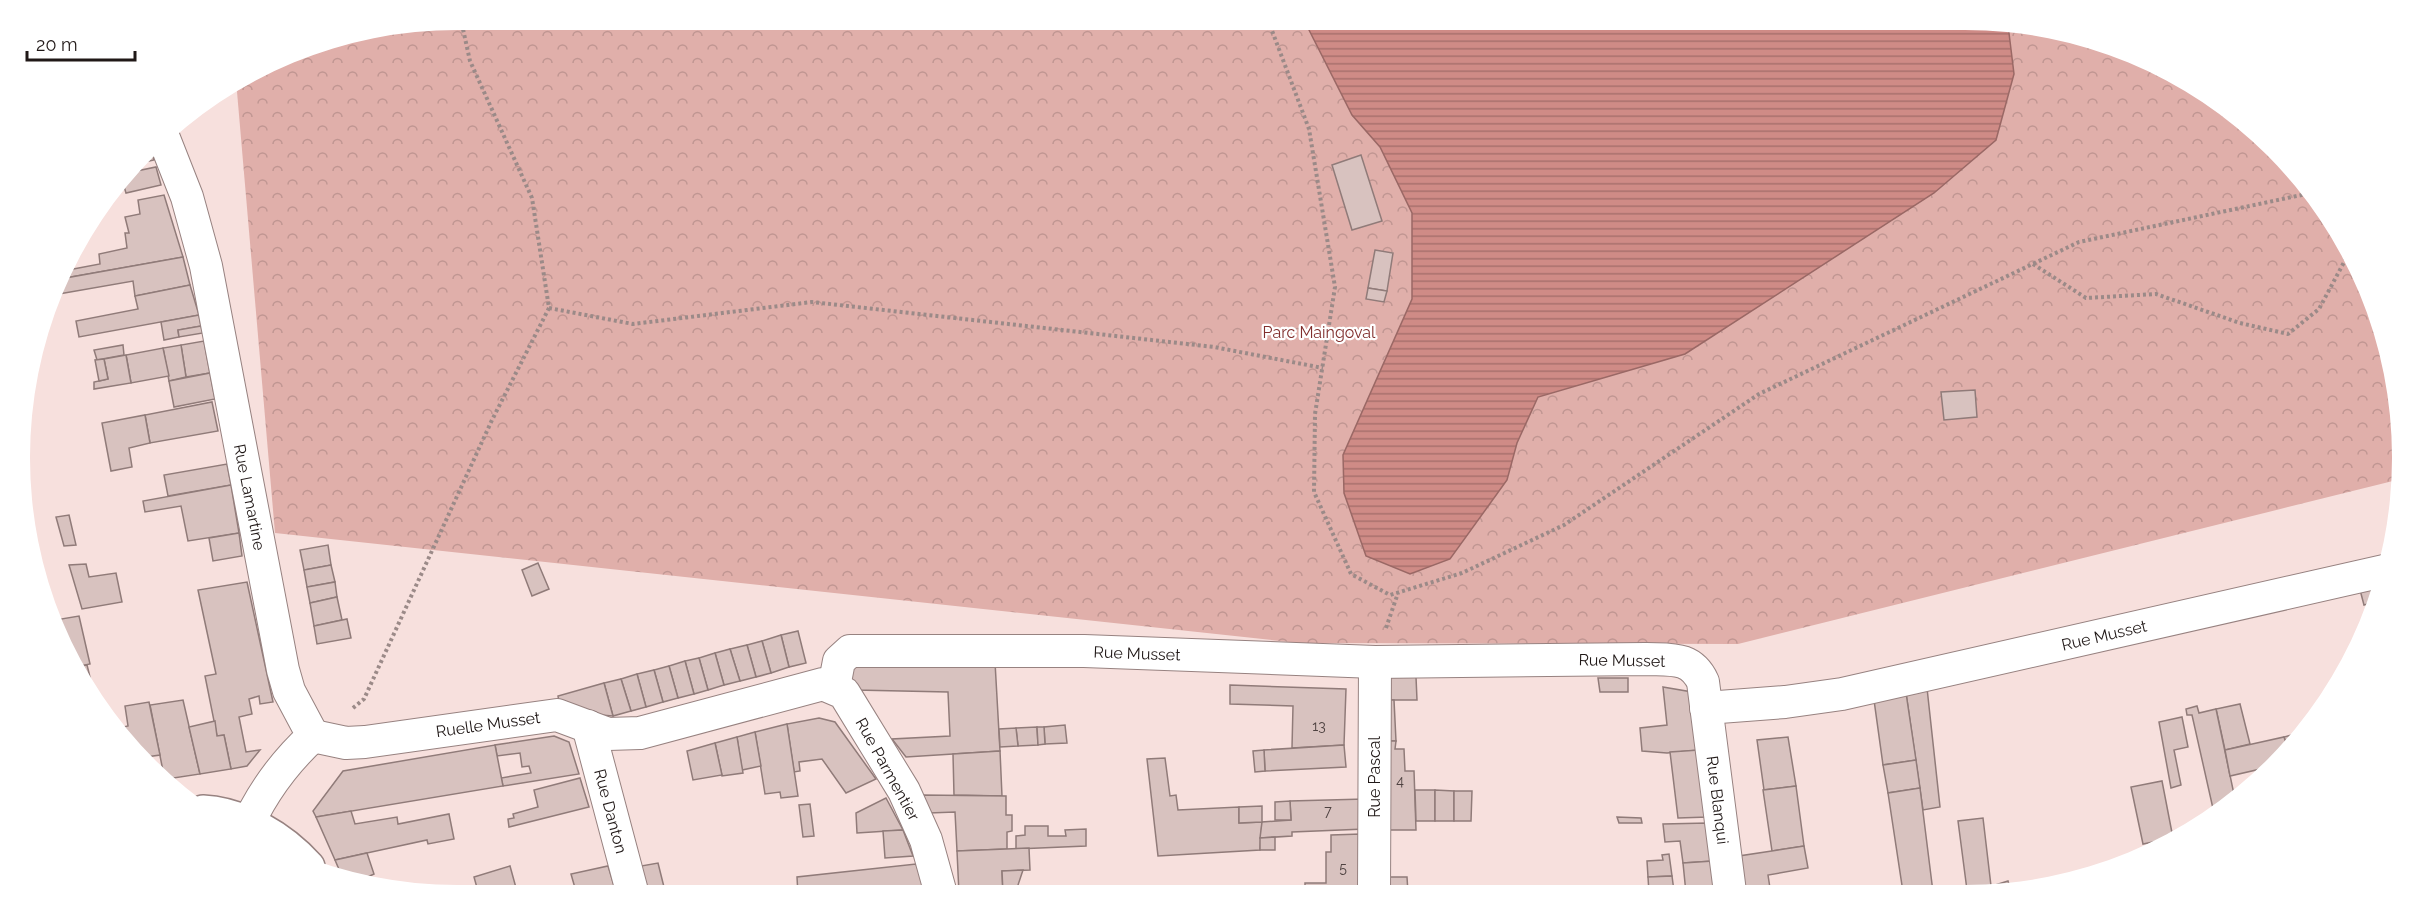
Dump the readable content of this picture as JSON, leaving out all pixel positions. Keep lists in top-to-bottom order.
{
  "streets": {
    "street": [
      "Rue Lamartine",
      "Rue Musset",
      "Ruelle Musset",
      "Rue Parmentier",
      "Rue Pascal",
      "Rue Blanqui",
      "Rue Danton"
    ]
  },
  "crossings": [
    ["Rue Lamartine", "Ruelle Musset"],
    ["Rue Musset", "Ruelle Musset"],
    ["Rue Musset", "Rue Parmentier"],
    ["Rue Musset", "Rue Pascal"],
    ["Rue Musset", "Rue Blanqui"],
    ["Ruelle Musset", "Rue Parmentier"],
    ["Ruelle Musset", "Rue Danton"]
  ],
  "parks": ["Parc Maingoval"],
  "house_numbers": [
    "13",
    "4",
    "7",
    "5"
  ],
  "scale_bar": "20 m"
}
